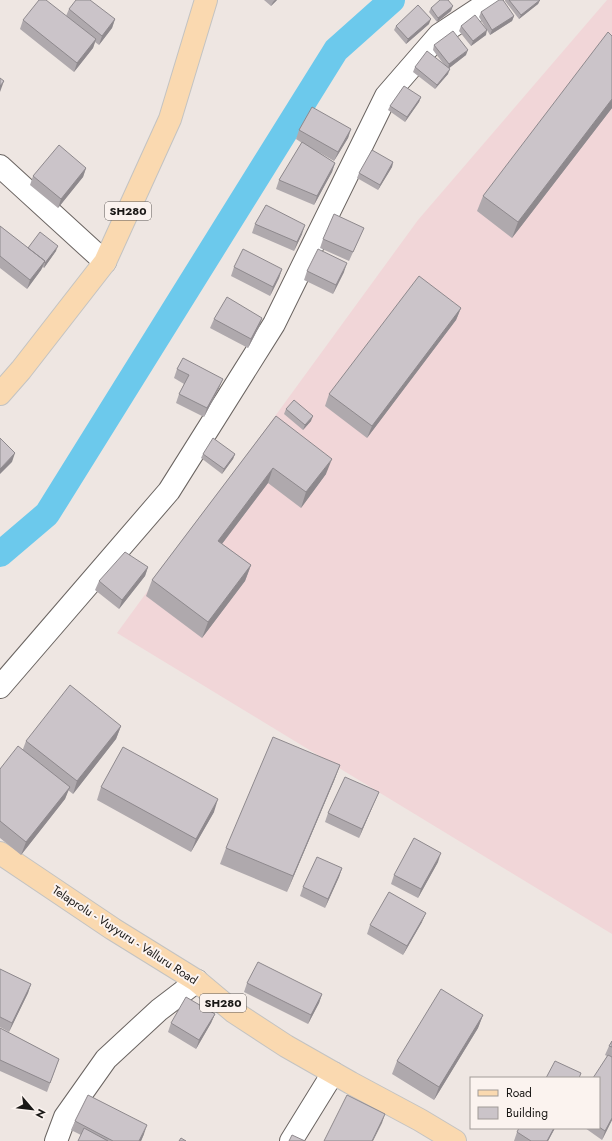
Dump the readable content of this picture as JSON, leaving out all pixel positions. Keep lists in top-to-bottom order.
{
  "streets": {
    "main road": ["SH280", "Telaprolu - Vuyyuru - Valluru Road"]
  },
  "legend": ["Road", "Building"],
  "north": "bottom right"
}
